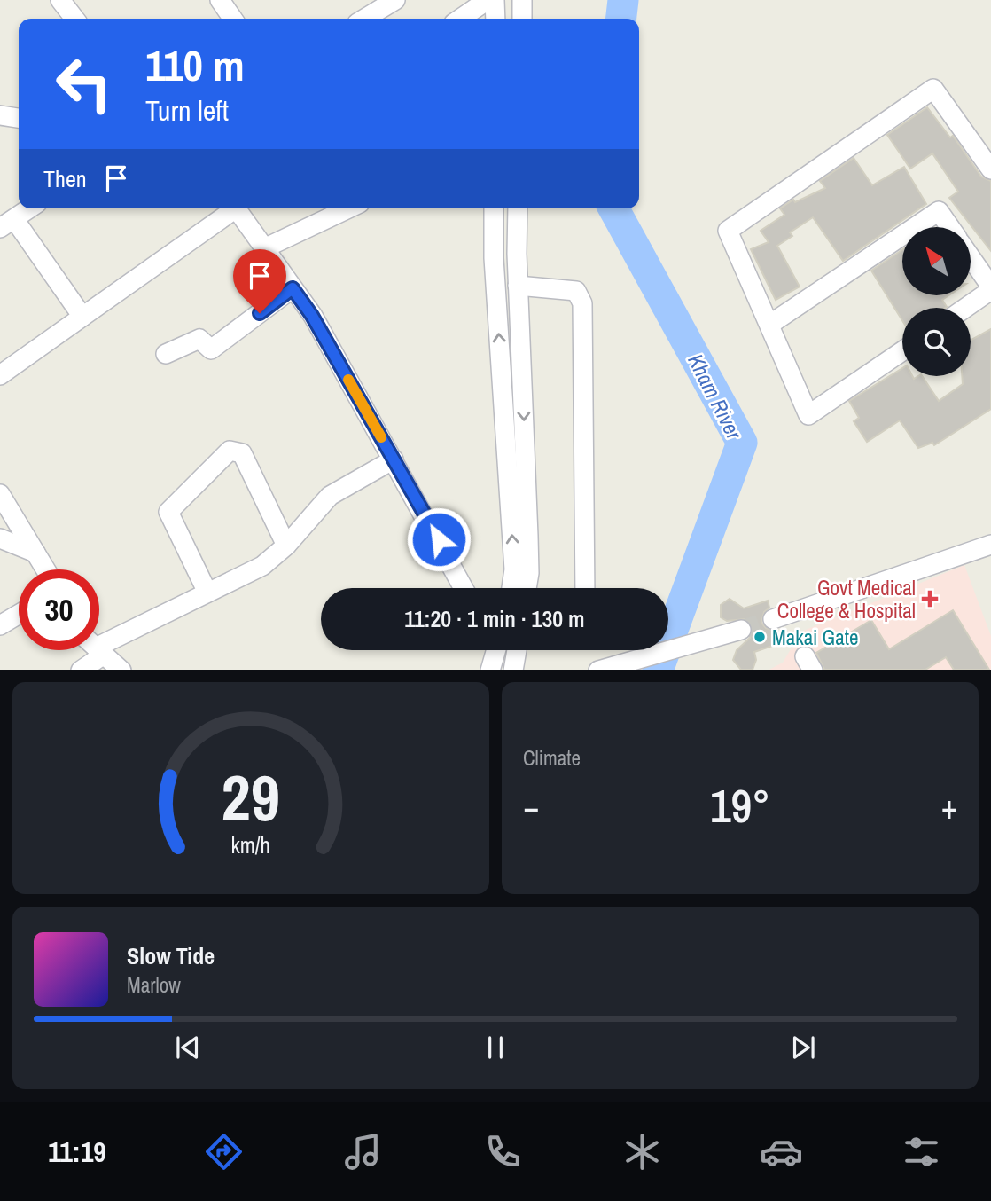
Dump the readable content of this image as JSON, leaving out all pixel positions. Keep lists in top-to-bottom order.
{
  "water": ["Kham River"],
  "places": {
    "health": ["Govt Medical College & Hospital"],
    "other": ["Makai Gate"]
  },
  "north": "top left",
  "page": {
    "turn": ["110 m", "Turn left"],
    "then": "Then",
    "limit": "30",
    "trip": "11:20 · 1 min · 130 m",
    "tile": "Climate",
    "heat": ["−", "19°", "+"],
    "song": ["Slow Tide", "Marlow"],
    "tabs": "11:19",
    "gauge": ["29", "km/h"]
  }
}
